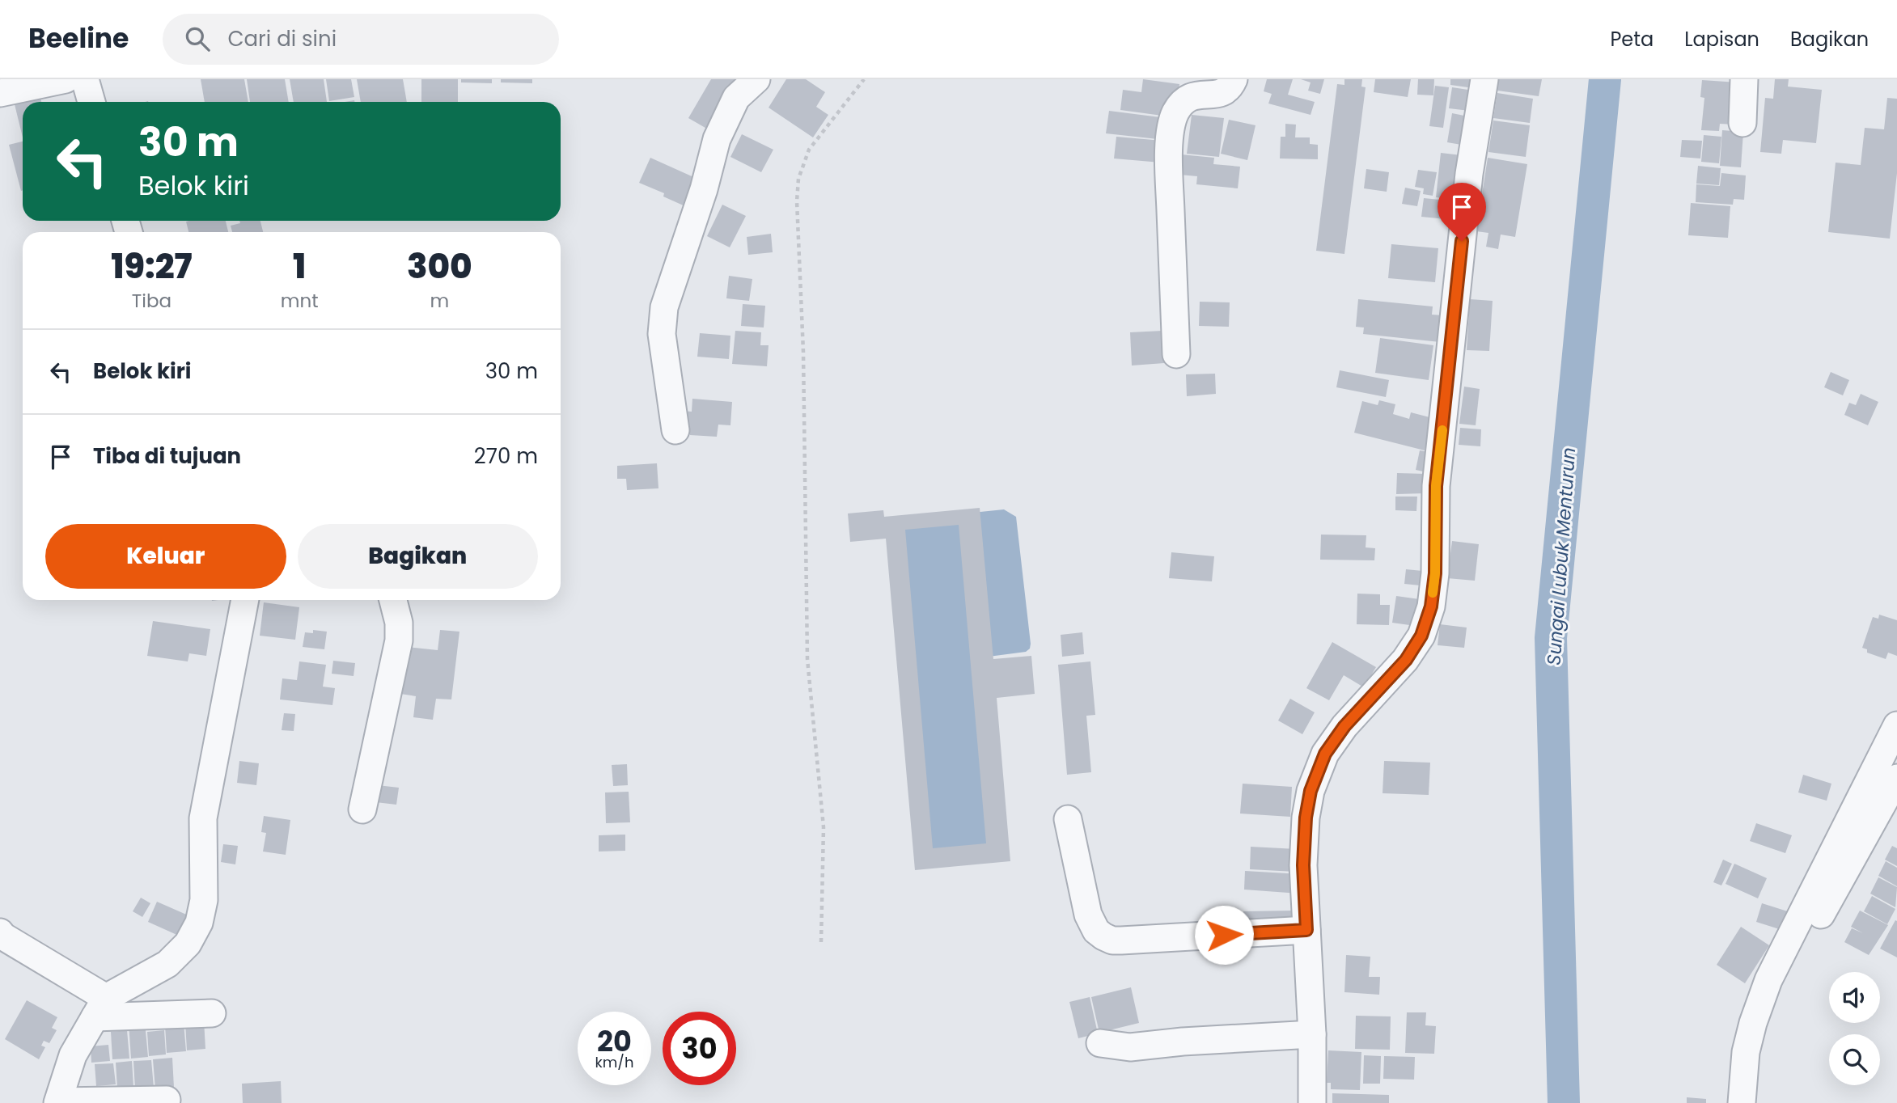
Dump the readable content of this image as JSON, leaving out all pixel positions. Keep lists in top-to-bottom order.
{
  "water": ["Sungai Lubuk Menturun"],
  "page": {
    "header": "Beeline",
    "search": "Cari di sini",
    "nav": ["Peta", "Lapisan", "Bagikan"],
    "turn": ["30 m", "Belok kiri"],
    "eta": [
      "19:27",
      "Tiba",
      "1",
      "mnt",
      "300",
      "m"
    ],
    "list": [
      {
        "name": "Belok kiri",
        "value": "30 m"
      },
      {
        "name": "Tiba di tujuan",
        "value": "270 m"
      }
    ],
    "buttons": ["Keluar", "Bagikan"],
    "speed": "20 km/h",
    "limit": "30"
  }
}
